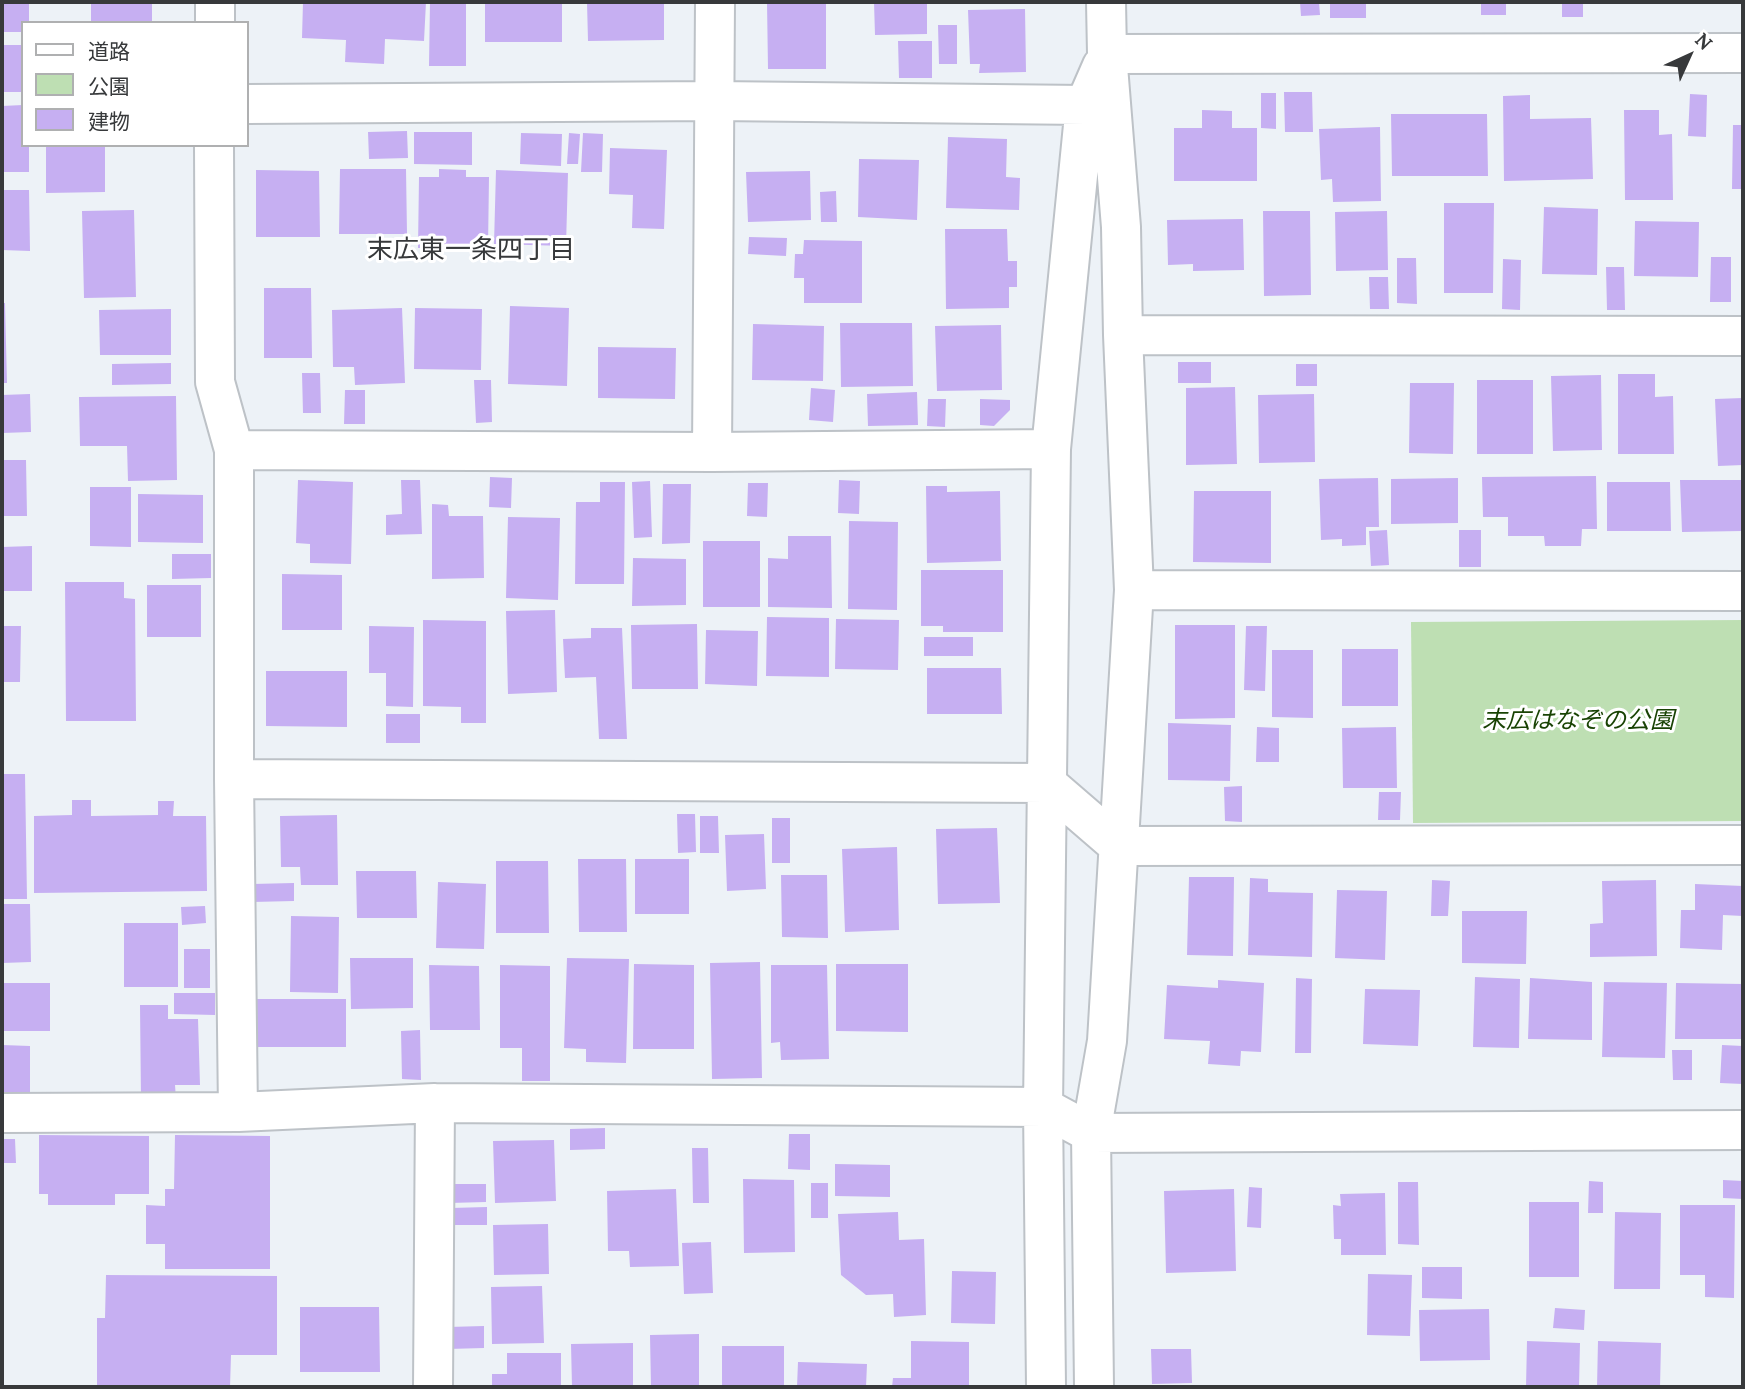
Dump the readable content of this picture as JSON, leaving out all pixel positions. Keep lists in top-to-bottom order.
{
  "districts": ["末広東一条四丁目"],
  "parks": ["末広はなぞの公園"],
  "legend": ["道路", "公園", "建物"],
  "north": "top right"
}
